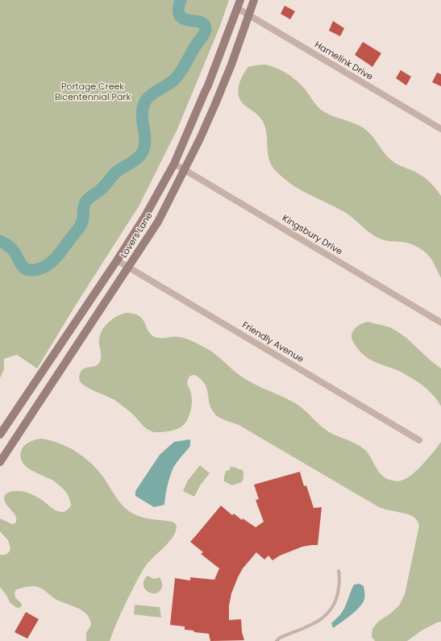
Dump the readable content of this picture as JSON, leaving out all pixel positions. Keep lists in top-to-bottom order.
{
  "streets": {
    "street": [
      "Hamelink Drive",
      "Lovers Lane",
      "Kingsbury Drive",
      "Friendly Avenue"
    ]
  },
  "crossings": [
    ["Hamelink Drive", "Lovers Lane"],
    ["Lovers Lane", "Kingsbury Drive"],
    ["Lovers Lane", "Friendly Avenue"]
  ],
  "parks": ["Portage Creek Bicentennial Park"]
}
